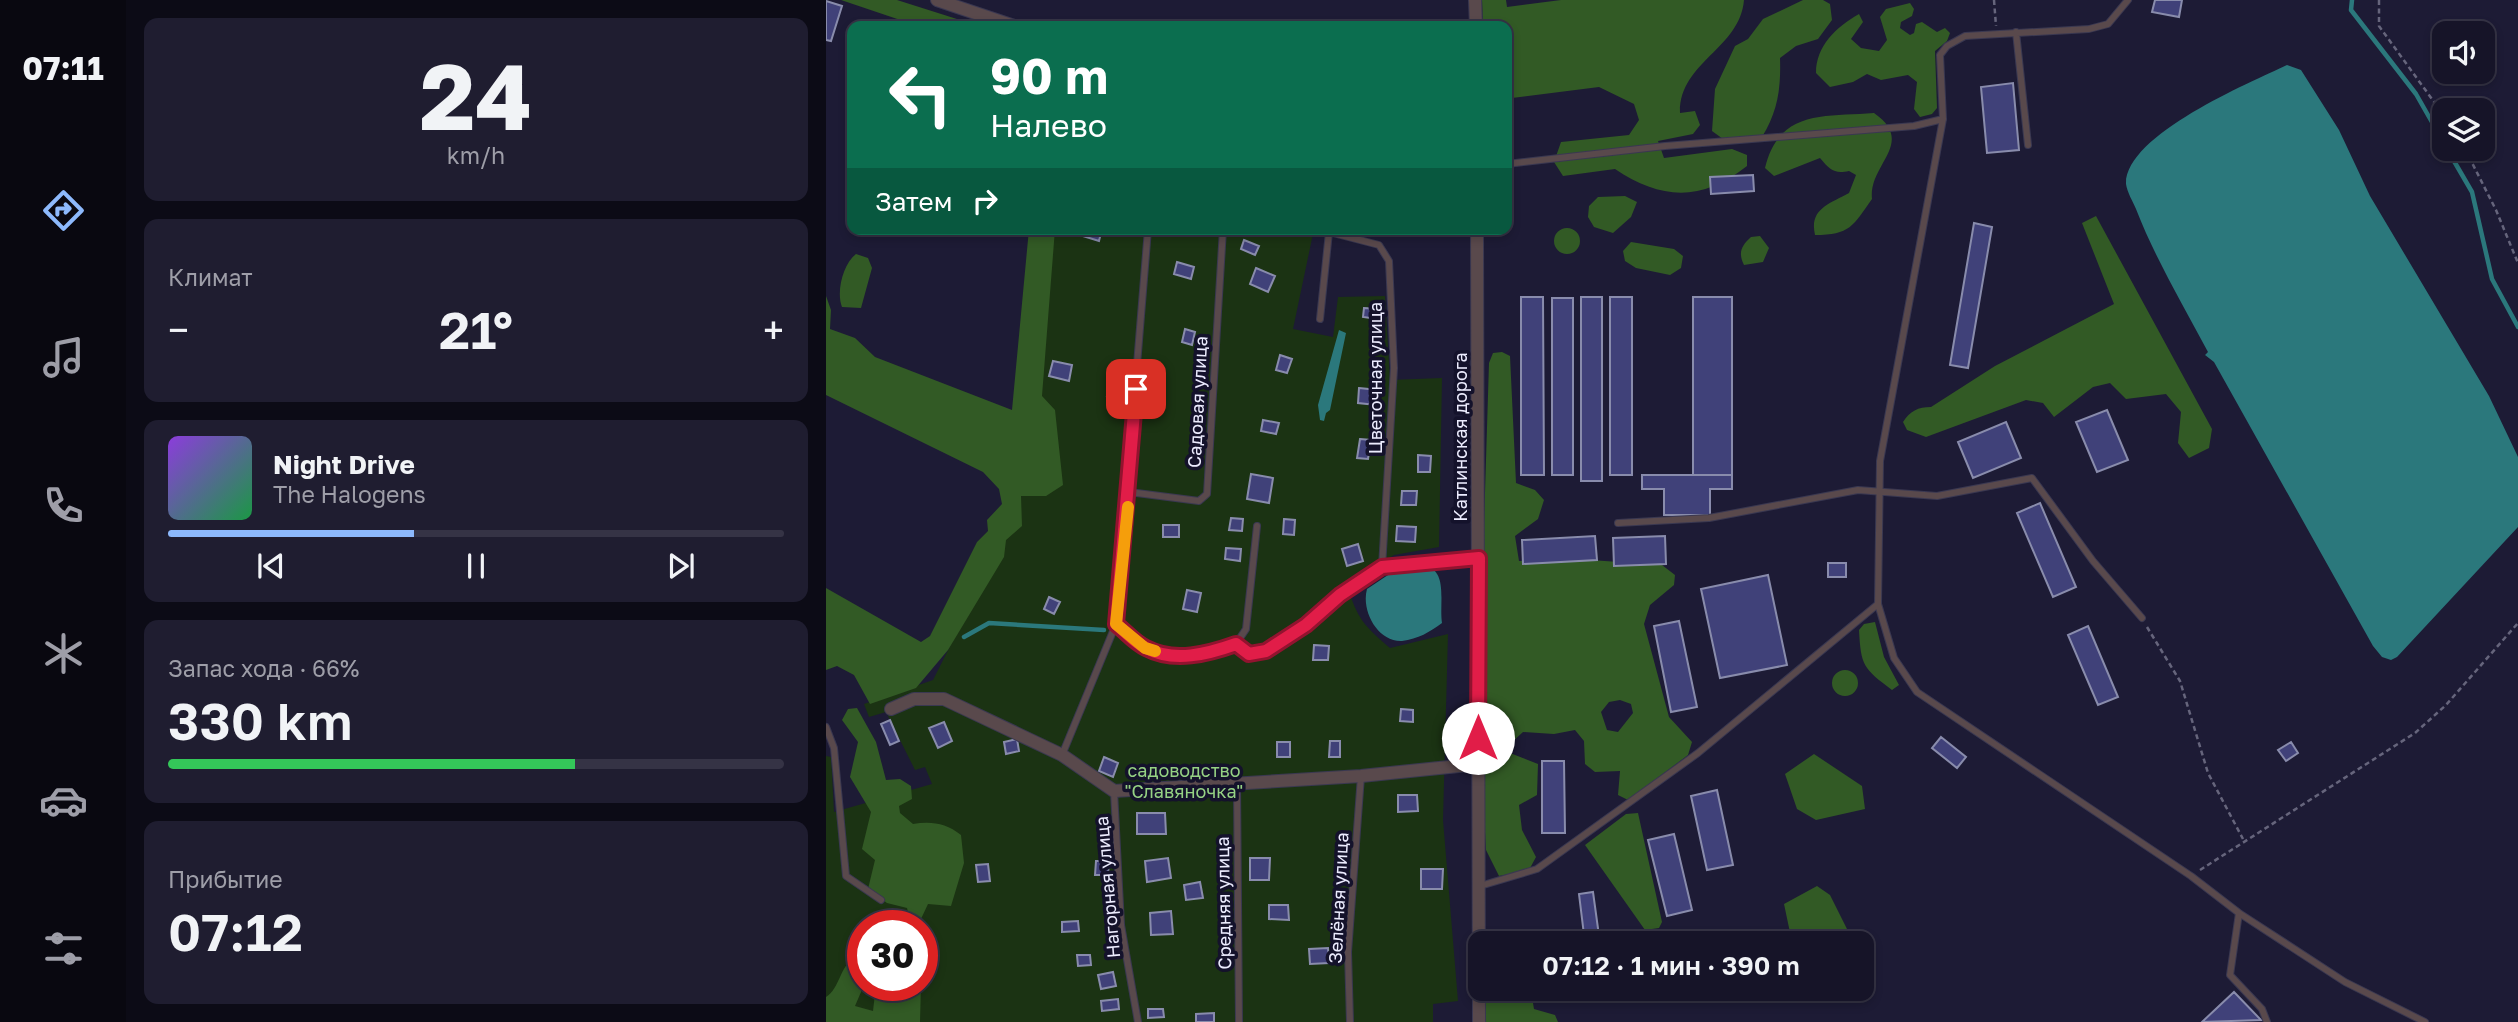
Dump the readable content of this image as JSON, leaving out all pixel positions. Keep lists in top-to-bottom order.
{
  "streets": {
    "street": ["Катлинская дорога"],
    "lane": [
      "Цветочная улица",
      "Садовая улица",
      "Нагорная улица",
      "Зелёная улица",
      "Средняя улица"
    ]
  },
  "parks": ["садоводство \"Славяночка\""],
  "page": {
    "tabs": "07:11",
    "tile": [
      ["24", "km/h"],
      "Климат",
      ["Запас хода · 66%", "330 km"],
      ["Прибытие", "07:12"]
    ],
    "turn": ["90 m", "Налево"],
    "then": "Затем",
    "heat": ["−", "21°", "+"],
    "song": ["Night Drive", "The Halogens"],
    "limit": "30",
    "trip": "07:12 · 1 мин · 390 m"
  }
}
